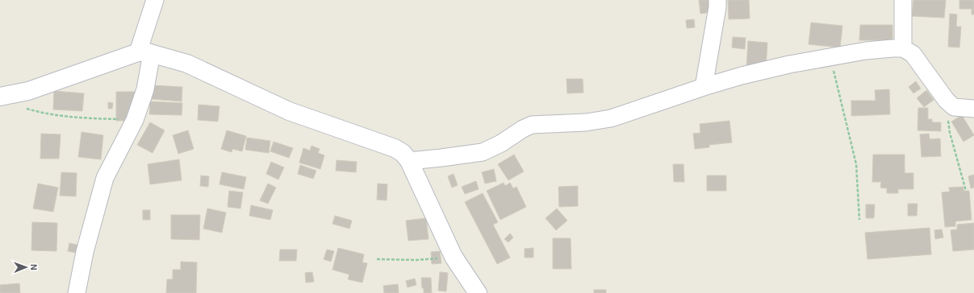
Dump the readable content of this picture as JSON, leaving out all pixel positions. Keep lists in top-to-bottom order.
{
  "north": "right"
}
